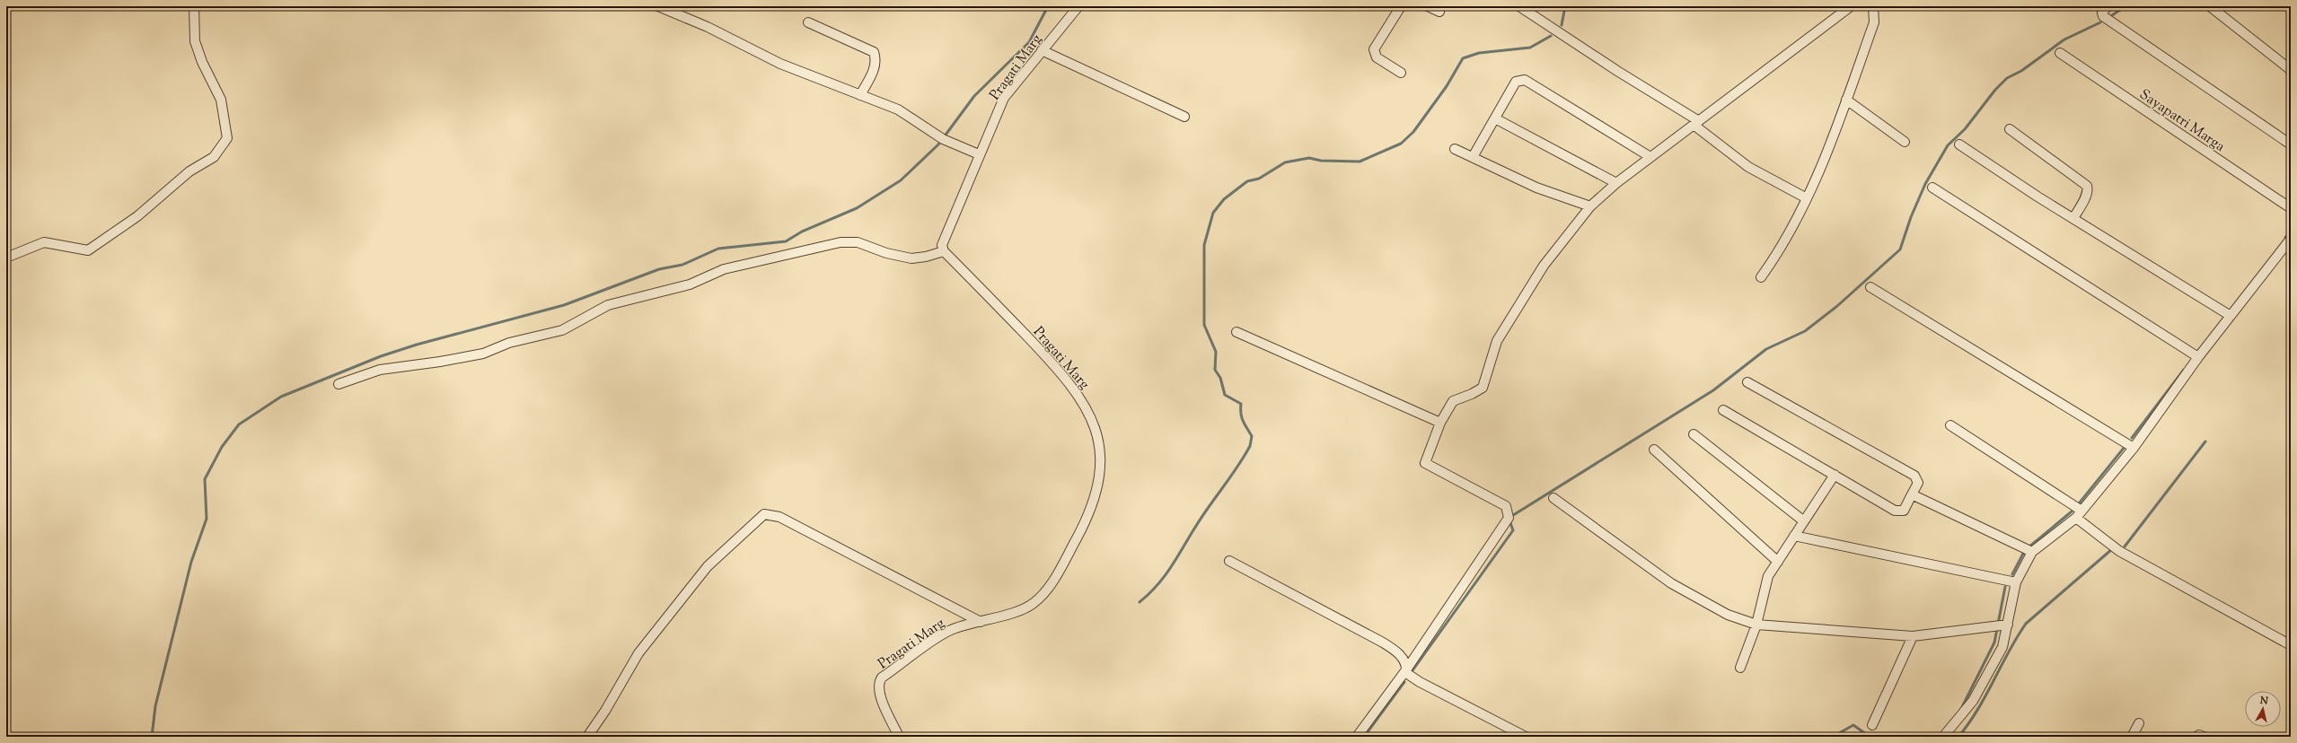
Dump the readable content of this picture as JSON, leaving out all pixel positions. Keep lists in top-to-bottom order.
{
  "streets": {
    "street": ["Pragati Marg", "Sayapatri Marga"]
  },
  "north": "top"
}
